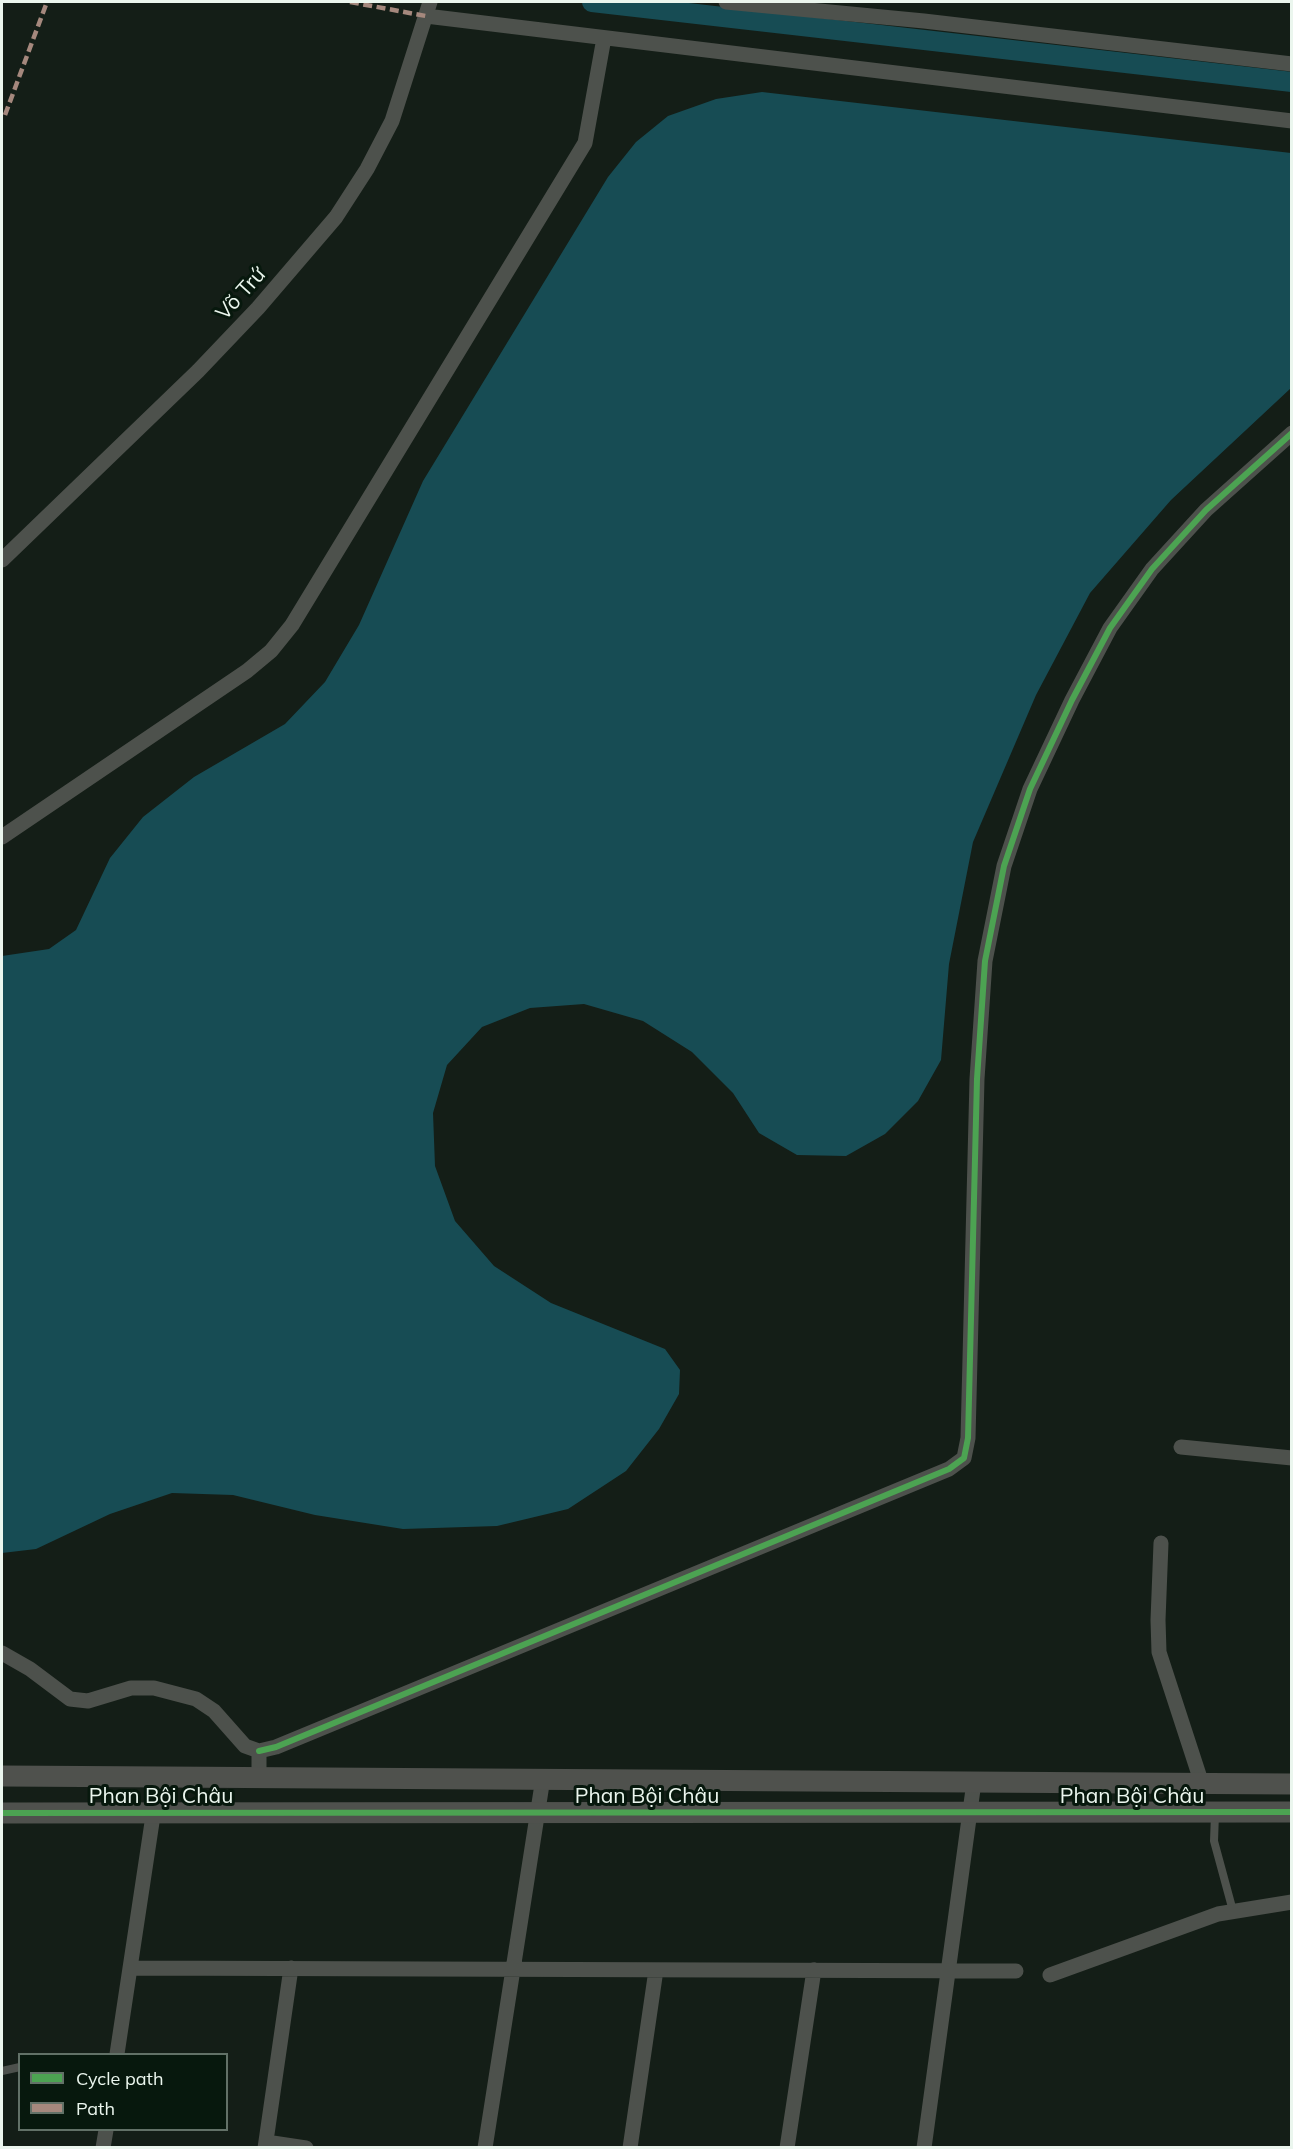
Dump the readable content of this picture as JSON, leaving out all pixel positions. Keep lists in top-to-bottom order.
{
  "streets": {
    "street": ["Võ Trứ", "Phan Bội Châu"]
  },
  "legend": ["Cycle path", "Path"]
}
